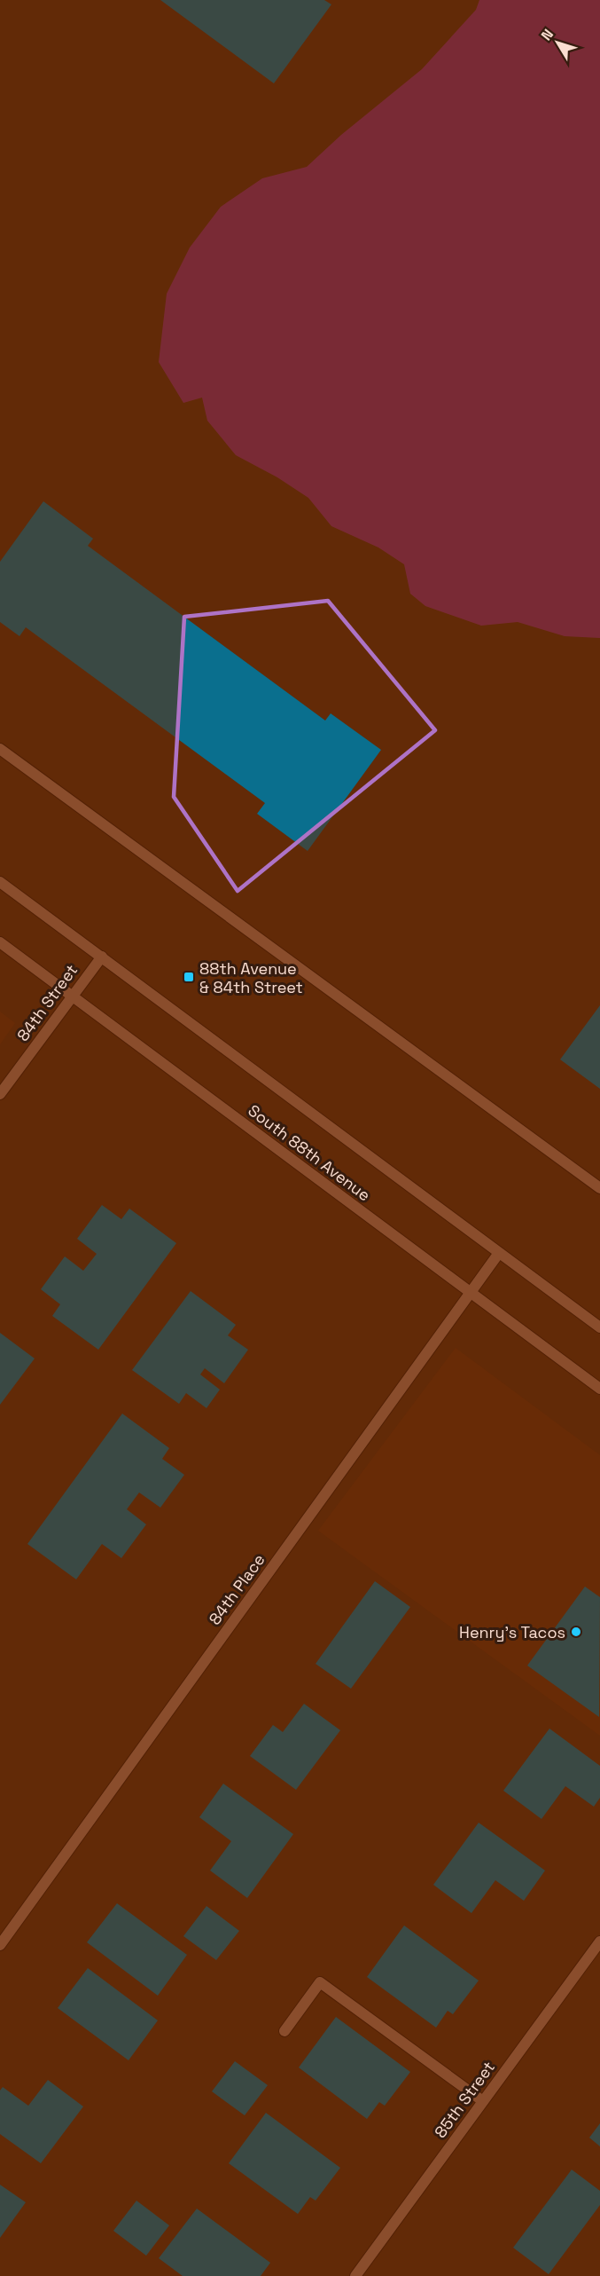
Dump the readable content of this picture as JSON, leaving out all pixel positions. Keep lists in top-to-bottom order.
{
  "streets": {
    "street": [
      "84th Street",
      "South 88th Avenue",
      "84th Place",
      "85th Street"
    ]
  },
  "crossings": [
    ["84th Street", "South 88th Avenue"],
    ["South 88th Avenue", "84th Place"]
  ],
  "places": {
    "transit": ["88th Avenue & 84th Street"],
    "other": ["Henry's Tacos"]
  },
  "north": "top left"
}
